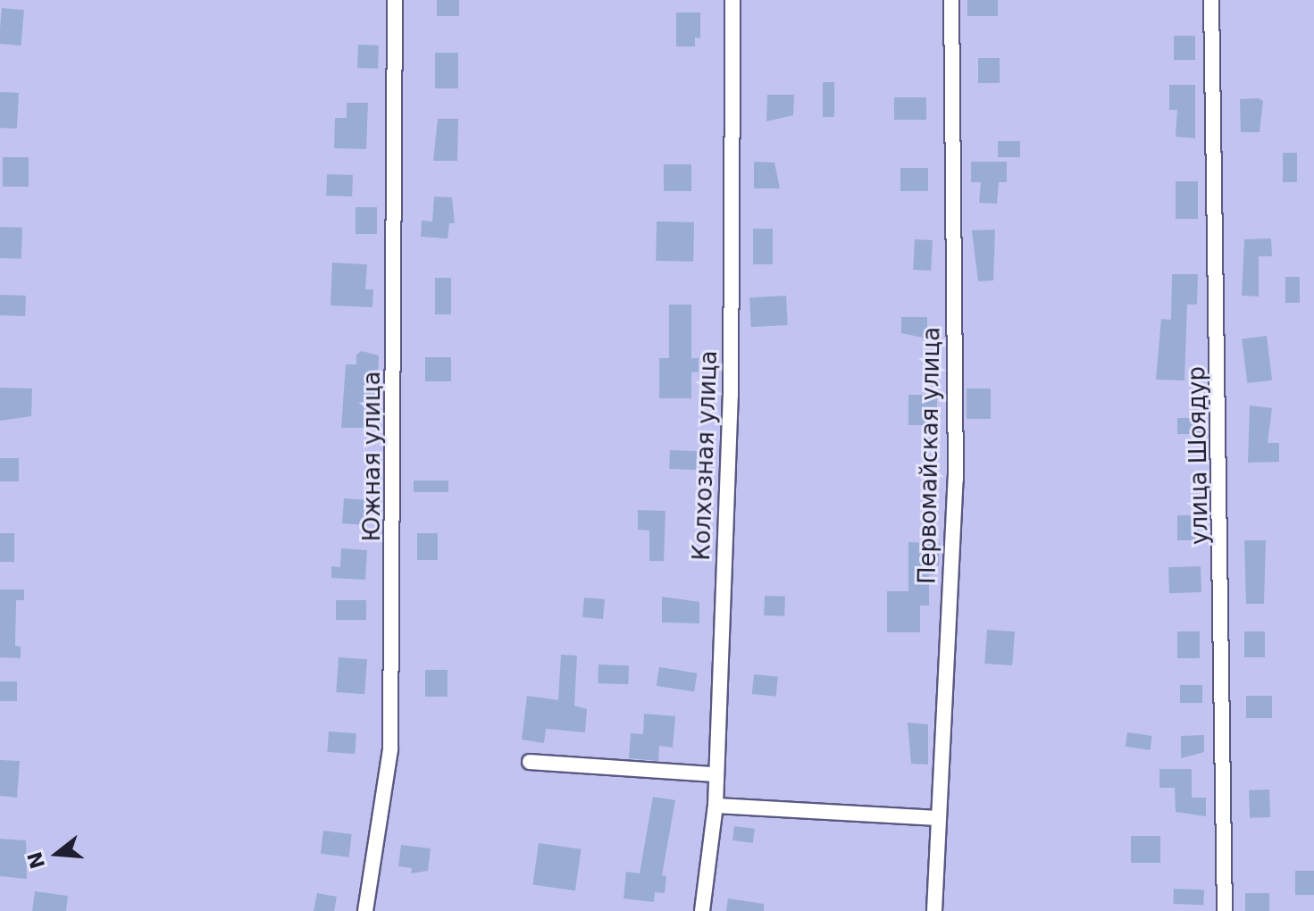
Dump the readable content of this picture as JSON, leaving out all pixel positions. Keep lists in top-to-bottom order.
{
  "streets": {
    "street": [
      "Колхозная улица",
      "Первомайская улица",
      "улица Шоядур",
      "Южная улица"
    ]
  },
  "north": "left"
}
